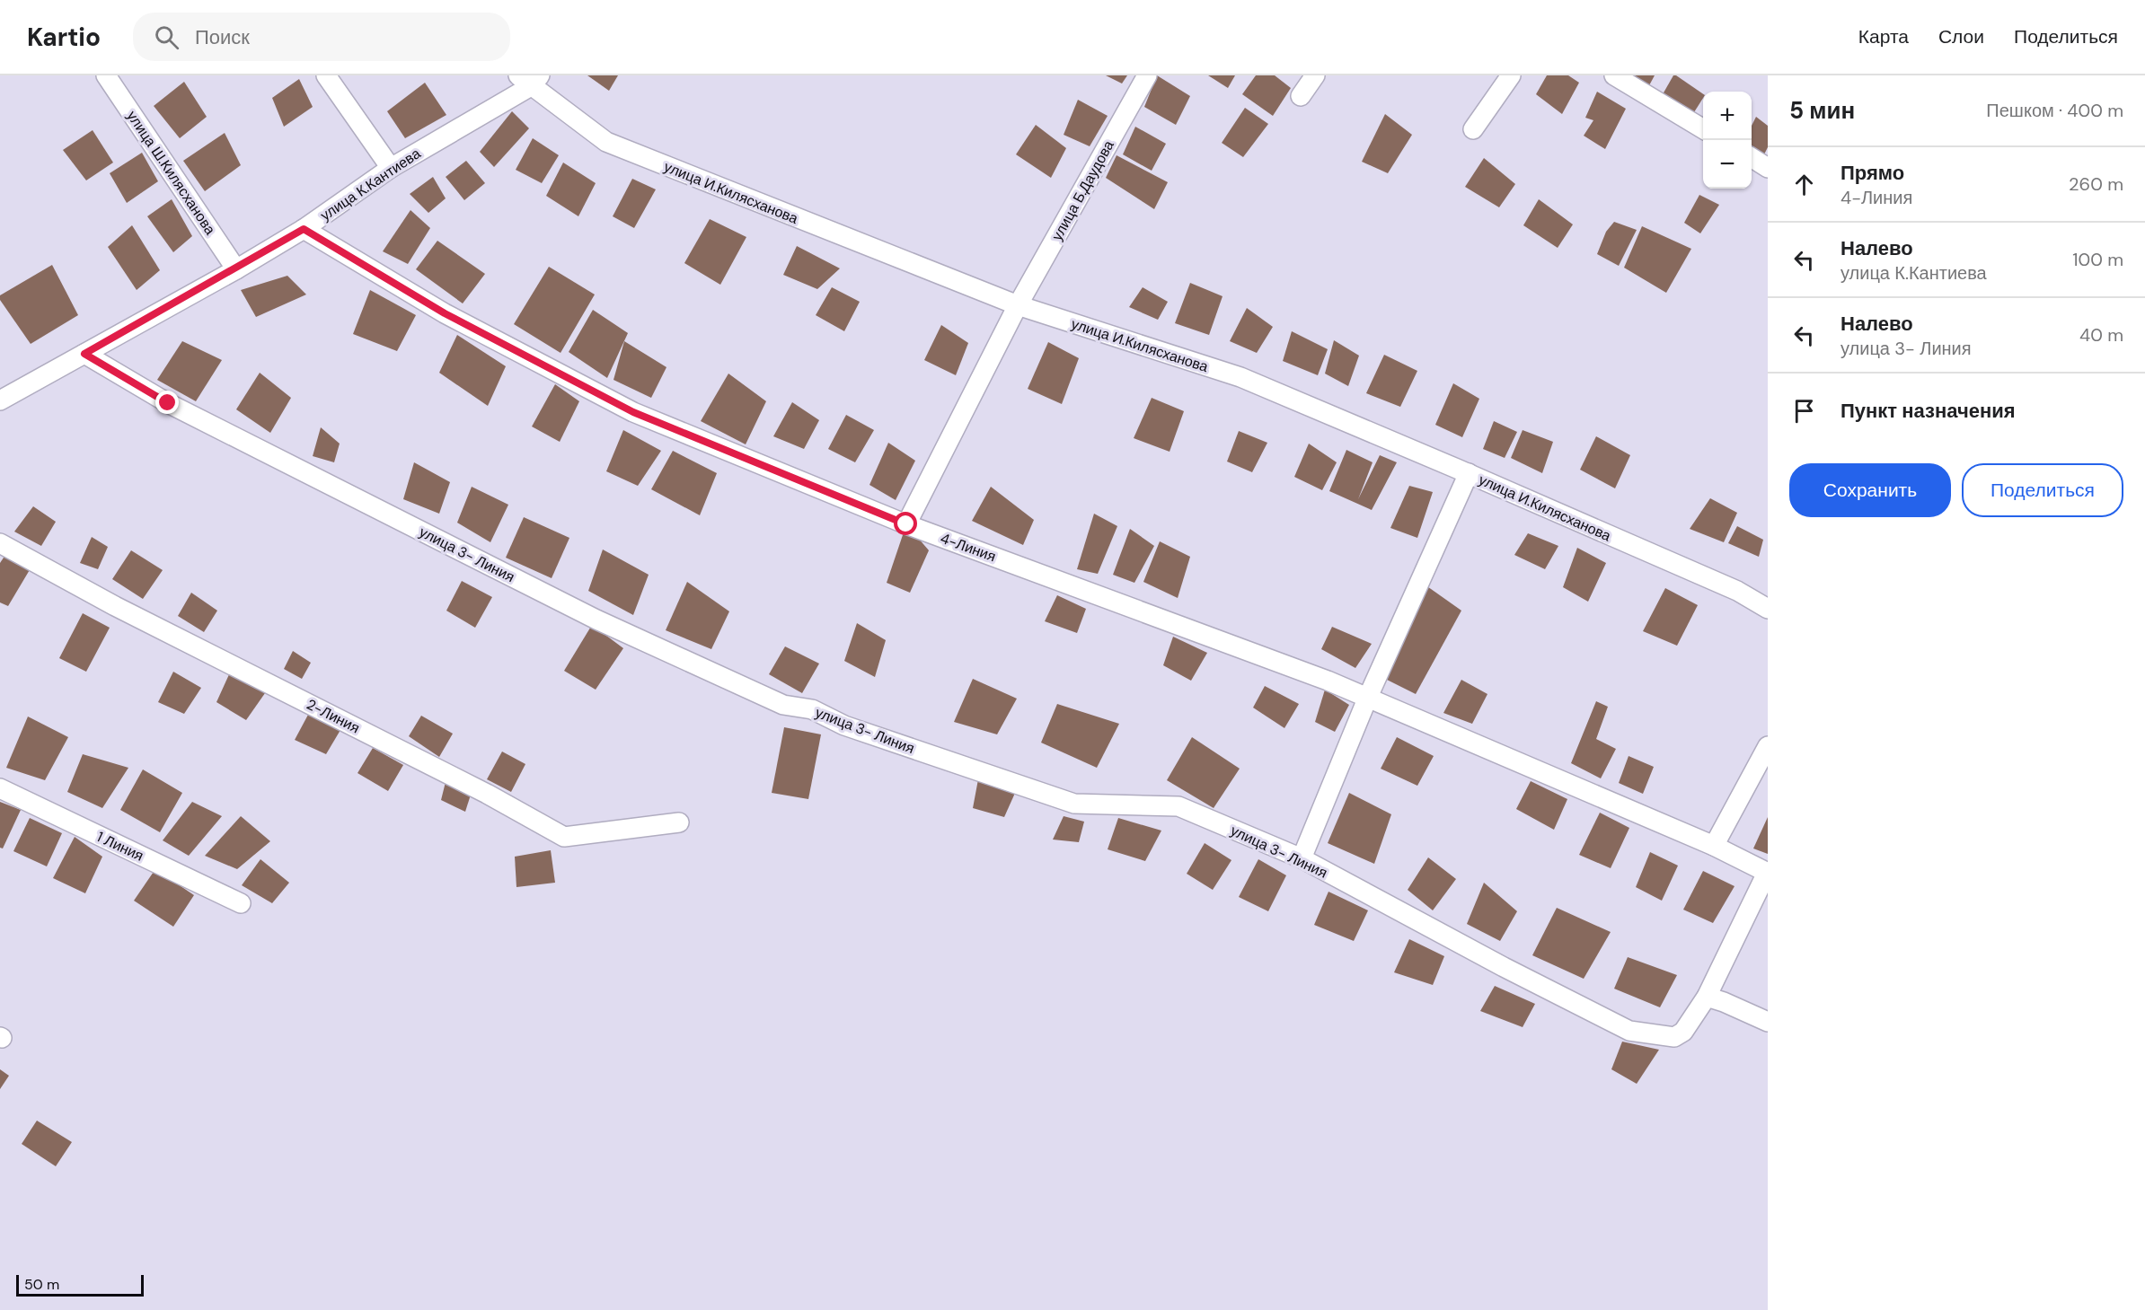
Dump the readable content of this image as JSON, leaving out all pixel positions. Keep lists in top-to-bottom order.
{
  "streets": {
    "street": [
      "улица Ш.Килясханова",
      "улица К.Кантиева",
      "улица Б.Даудова",
      "улица И.Килясханова",
      "4-Линия",
      "улица 3- Линия",
      "2-Линия",
      "1 Линия"
    ]
  },
  "crossings": [
    ["улица Ш.Килясханова", "улица К.Кантиева"],
    ["улица К.Кантиева", "улица И.Килясханова"],
    ["улица К.Кантиева", "4-Линия"],
    ["улица К.Кантиева", "улица 3- Линия"],
    ["улица Б.Даудова", "улица И.Килясханова"],
    ["улица Б.Даудова", "4-Линия"]
  ],
  "scale_bar": "50 m",
  "page": {
    "header": "Kartio",
    "search": "Поиск",
    "nav": ["Карта", "Слои", "Поделиться"],
    "heading": ["5 мин", "Пешком · 400 m"],
    "map_buttons": ["+", "−"],
    "list": [
      ["Прямо", "4-Линия", "260 m"],
      ["Налево", "улица К.Кантиева", "100 m"],
      ["Налево", "улица 3- Линия", "40 m"],
      "Пункт назначения"
    ],
    "buttons": ["Сохранить", "Поделиться"],
    "scale": "50 m"
  }
}
